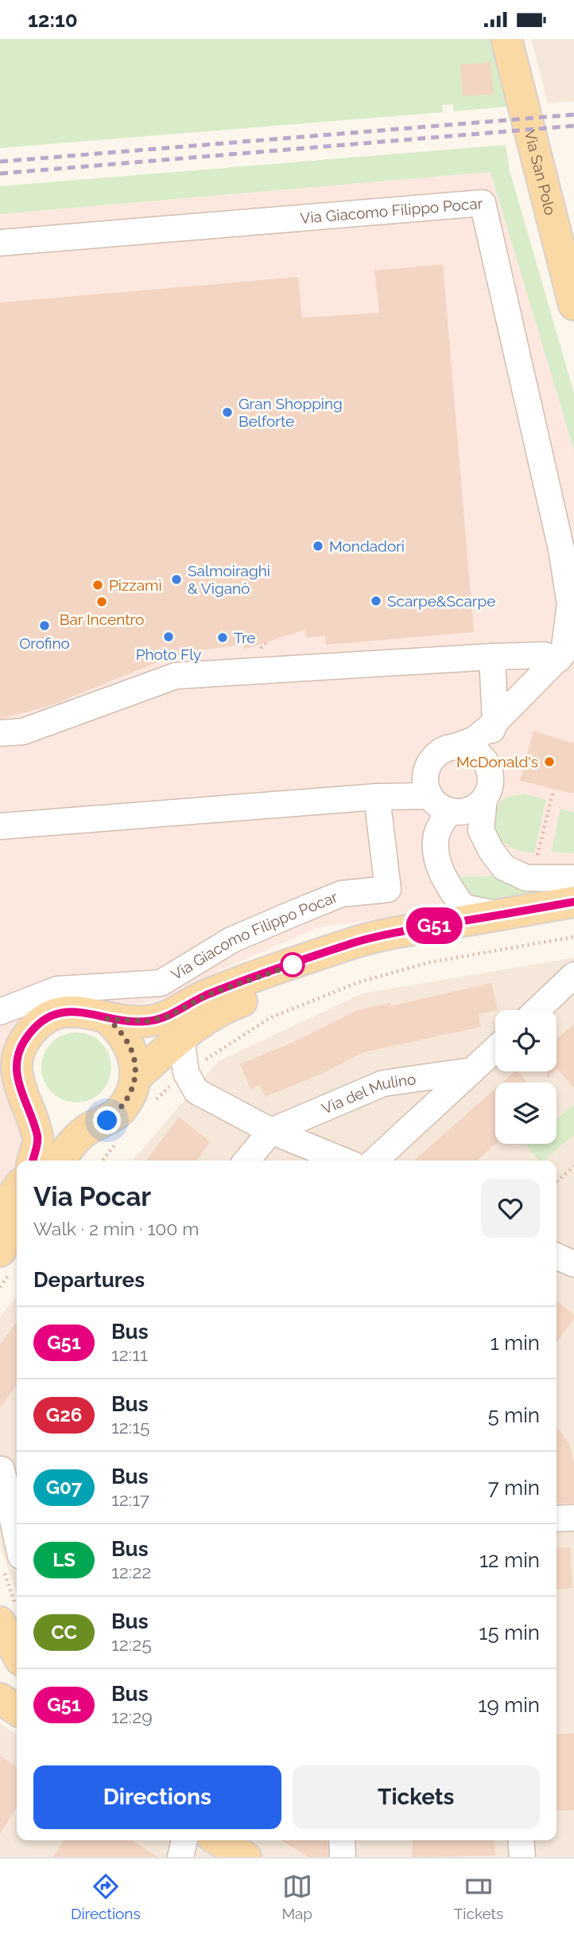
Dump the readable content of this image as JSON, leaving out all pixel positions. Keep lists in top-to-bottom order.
{
  "streets": {
    "main road": ["Via San Polo", "Via Giacomo Filippo Pocar"],
    "street": ["Via del Mulino"]
  },
  "places": [
    "Gran Shopping Belforte",
    "Mondadori",
    "Salmoiraghi & Viganò",
    "Pizzamì",
    "Scarpe&Scarpe",
    "Bar Incentro",
    "Orofino",
    "Photo Fly",
    "Tre",
    "McDonald's"
  ],
  "lines": ["bus line G51"],
  "page": {
    "status": "12:10",
    "on_map": "G51",
    "heading": [
      ["Via Pocar", "Walk · 2 min · 100 m"],
      "Departures"
    ],
    "list": [
      {
        "mark": "G51",
        "name": "Bus",
        "note": "12:11",
        "value": "1 min"
      },
      {
        "mark": "G26",
        "name": "Bus",
        "note": "12:15",
        "value": "5 min"
      },
      {
        "mark": "G07",
        "name": "Bus",
        "note": "12:17",
        "value": "7 min"
      },
      {
        "mark": "LS",
        "name": "Bus",
        "note": "12:22",
        "value": "12 min"
      },
      {
        "mark": "CC",
        "name": "Bus",
        "note": "12:25",
        "value": "15 min"
      },
      {
        "mark": "G51",
        "name": "Bus",
        "note": "12:29",
        "value": "19 min"
      }
    ],
    "buttons": ["Directions", "Tickets"],
    "tabs": ["Directions", "Map", "Tickets"]
  }
}
